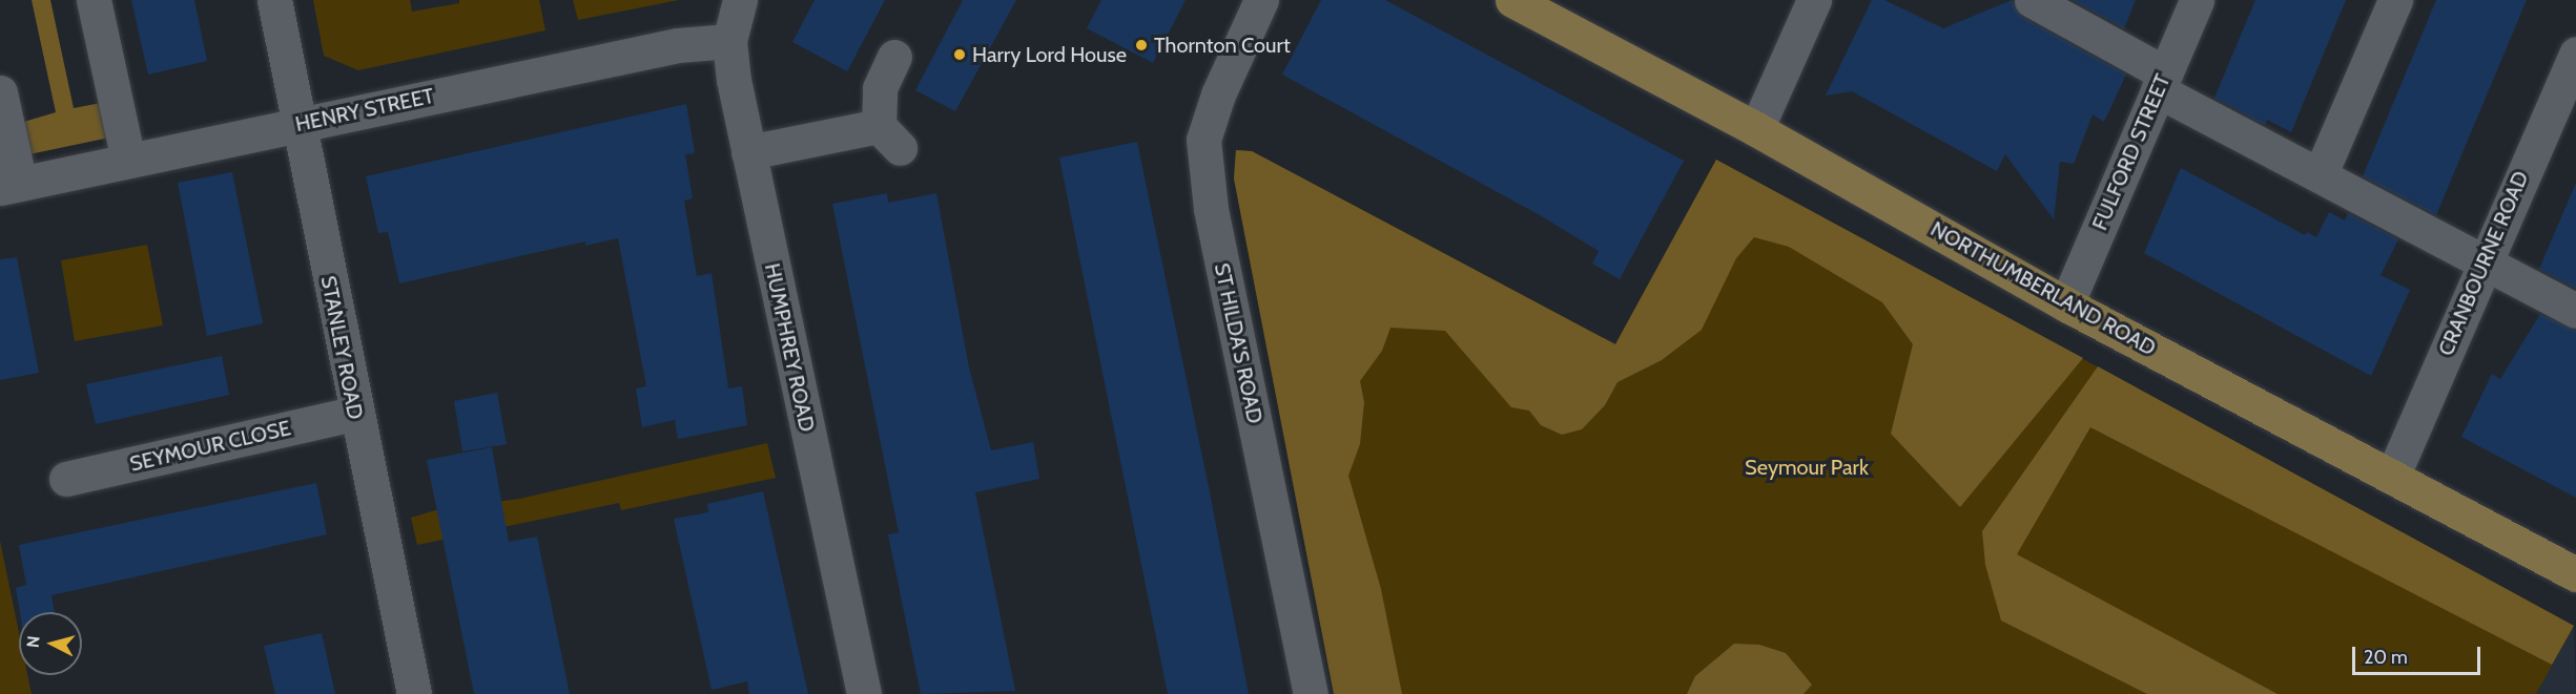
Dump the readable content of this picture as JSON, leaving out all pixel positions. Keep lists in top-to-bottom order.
{
  "streets": {
    "main road": ["NORTHUMBERLAND ROAD"],
    "street": [
      "HENRY STREET",
      "FULFORD STREET",
      "CRANBOURNE ROAD",
      "ST HILDA'S ROAD",
      "STANLEY ROAD",
      "HUMPHREY ROAD",
      "SEYMOUR CLOSE"
    ]
  },
  "crossings": [
    ["HENRY STREET", "STANLEY ROAD"],
    ["HENRY STREET", "HUMPHREY ROAD"],
    ["FULFORD STREET", "NORTHUMBERLAND ROAD"],
    ["CRANBOURNE ROAD", "NORTHUMBERLAND ROAD"],
    ["STANLEY ROAD", "SEYMOUR CLOSE"]
  ],
  "parks": ["Seymour Park"],
  "places": ["Thornton Court", "Harry Lord House"],
  "scale_bar": "20 m",
  "north": "left"
}
